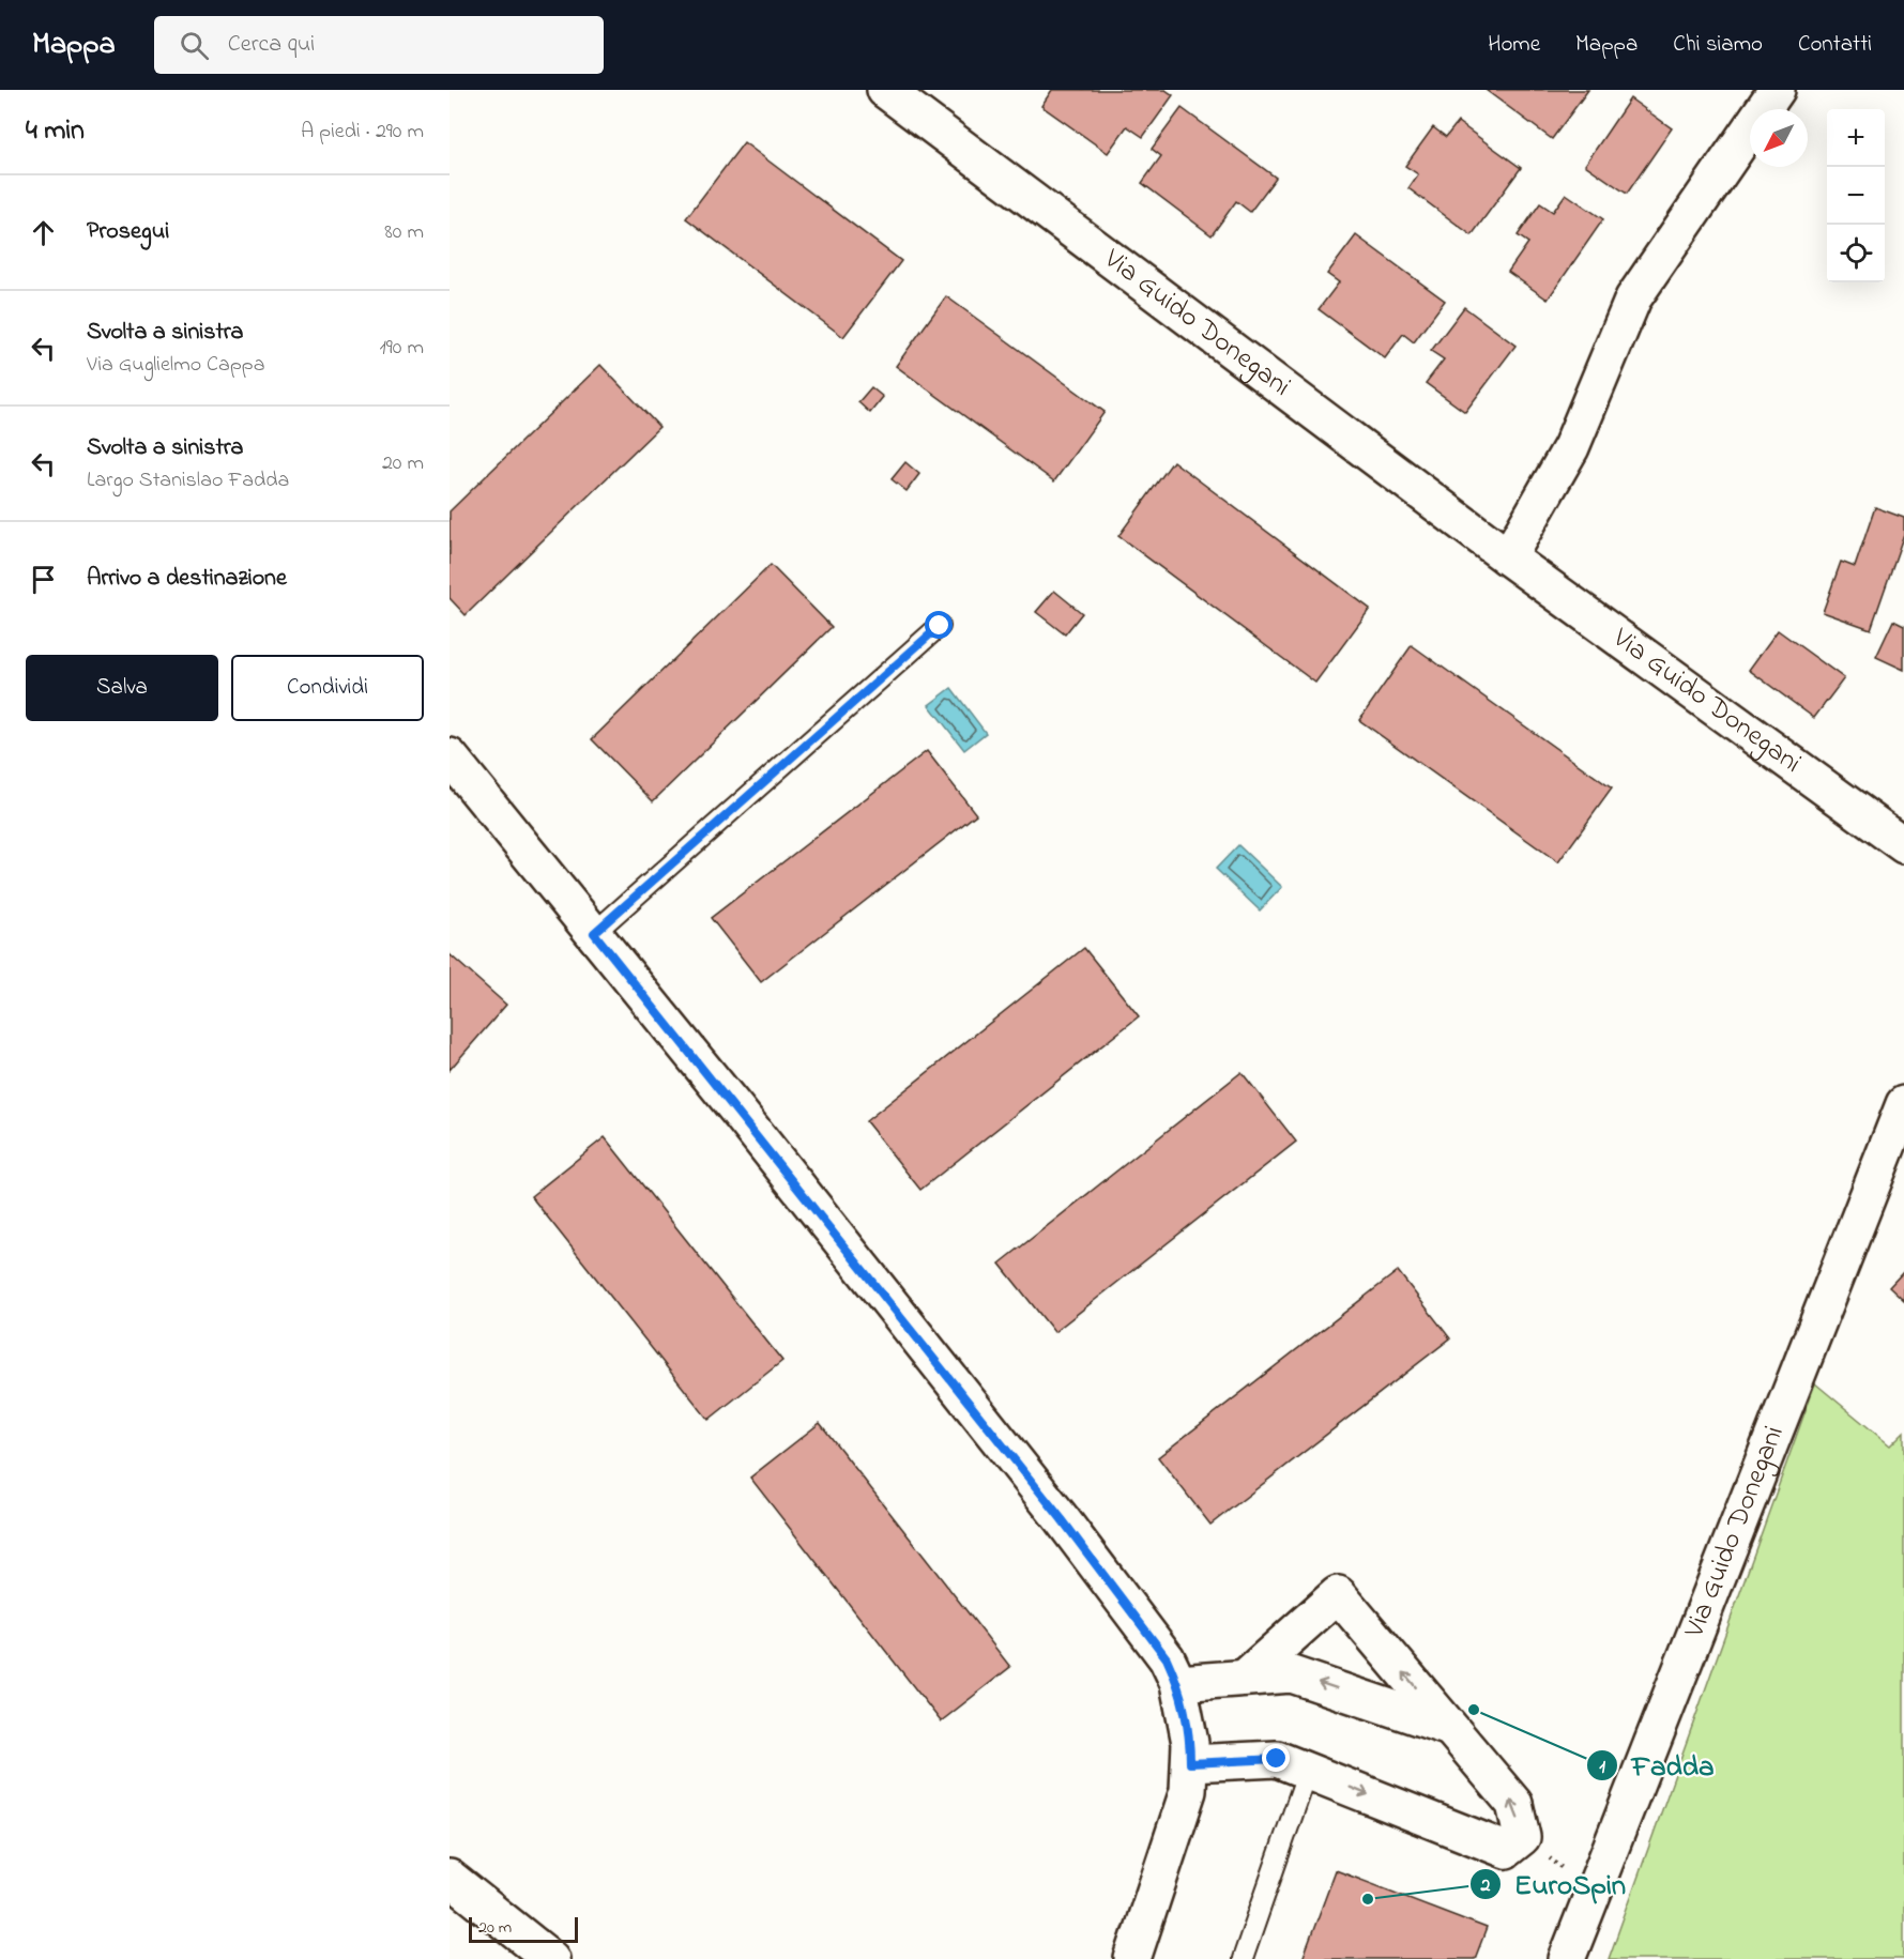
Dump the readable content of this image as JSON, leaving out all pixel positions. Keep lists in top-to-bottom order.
{
  "streets": {
    "street": ["Via Guido Donegani"]
  },
  "places": ["Fadda", "EuroSpin"],
  "scale_bar": "20 m",
  "north": "bottom left",
  "page": {
    "header": "Mappa",
    "search": "Cerca qui",
    "nav": [
      "Home",
      "Mappa",
      "Chi siamo",
      "Contatti"
    ],
    "heading": ["4 min", "A piedi · 290 m"],
    "map_buttons": ["+", "−"],
    "list": [
      ["Prosegui", "80 m"],
      ["Svolta a sinistra", "Via Guglielmo Cappa", "190 m"],
      ["Svolta a sinistra", "Largo Stanislao Fadda", "20 m"],
      "Arrivo a destinazione"
    ],
    "buttons": ["Salva", "Condividi"],
    "scale": "20 m"
  }
}
